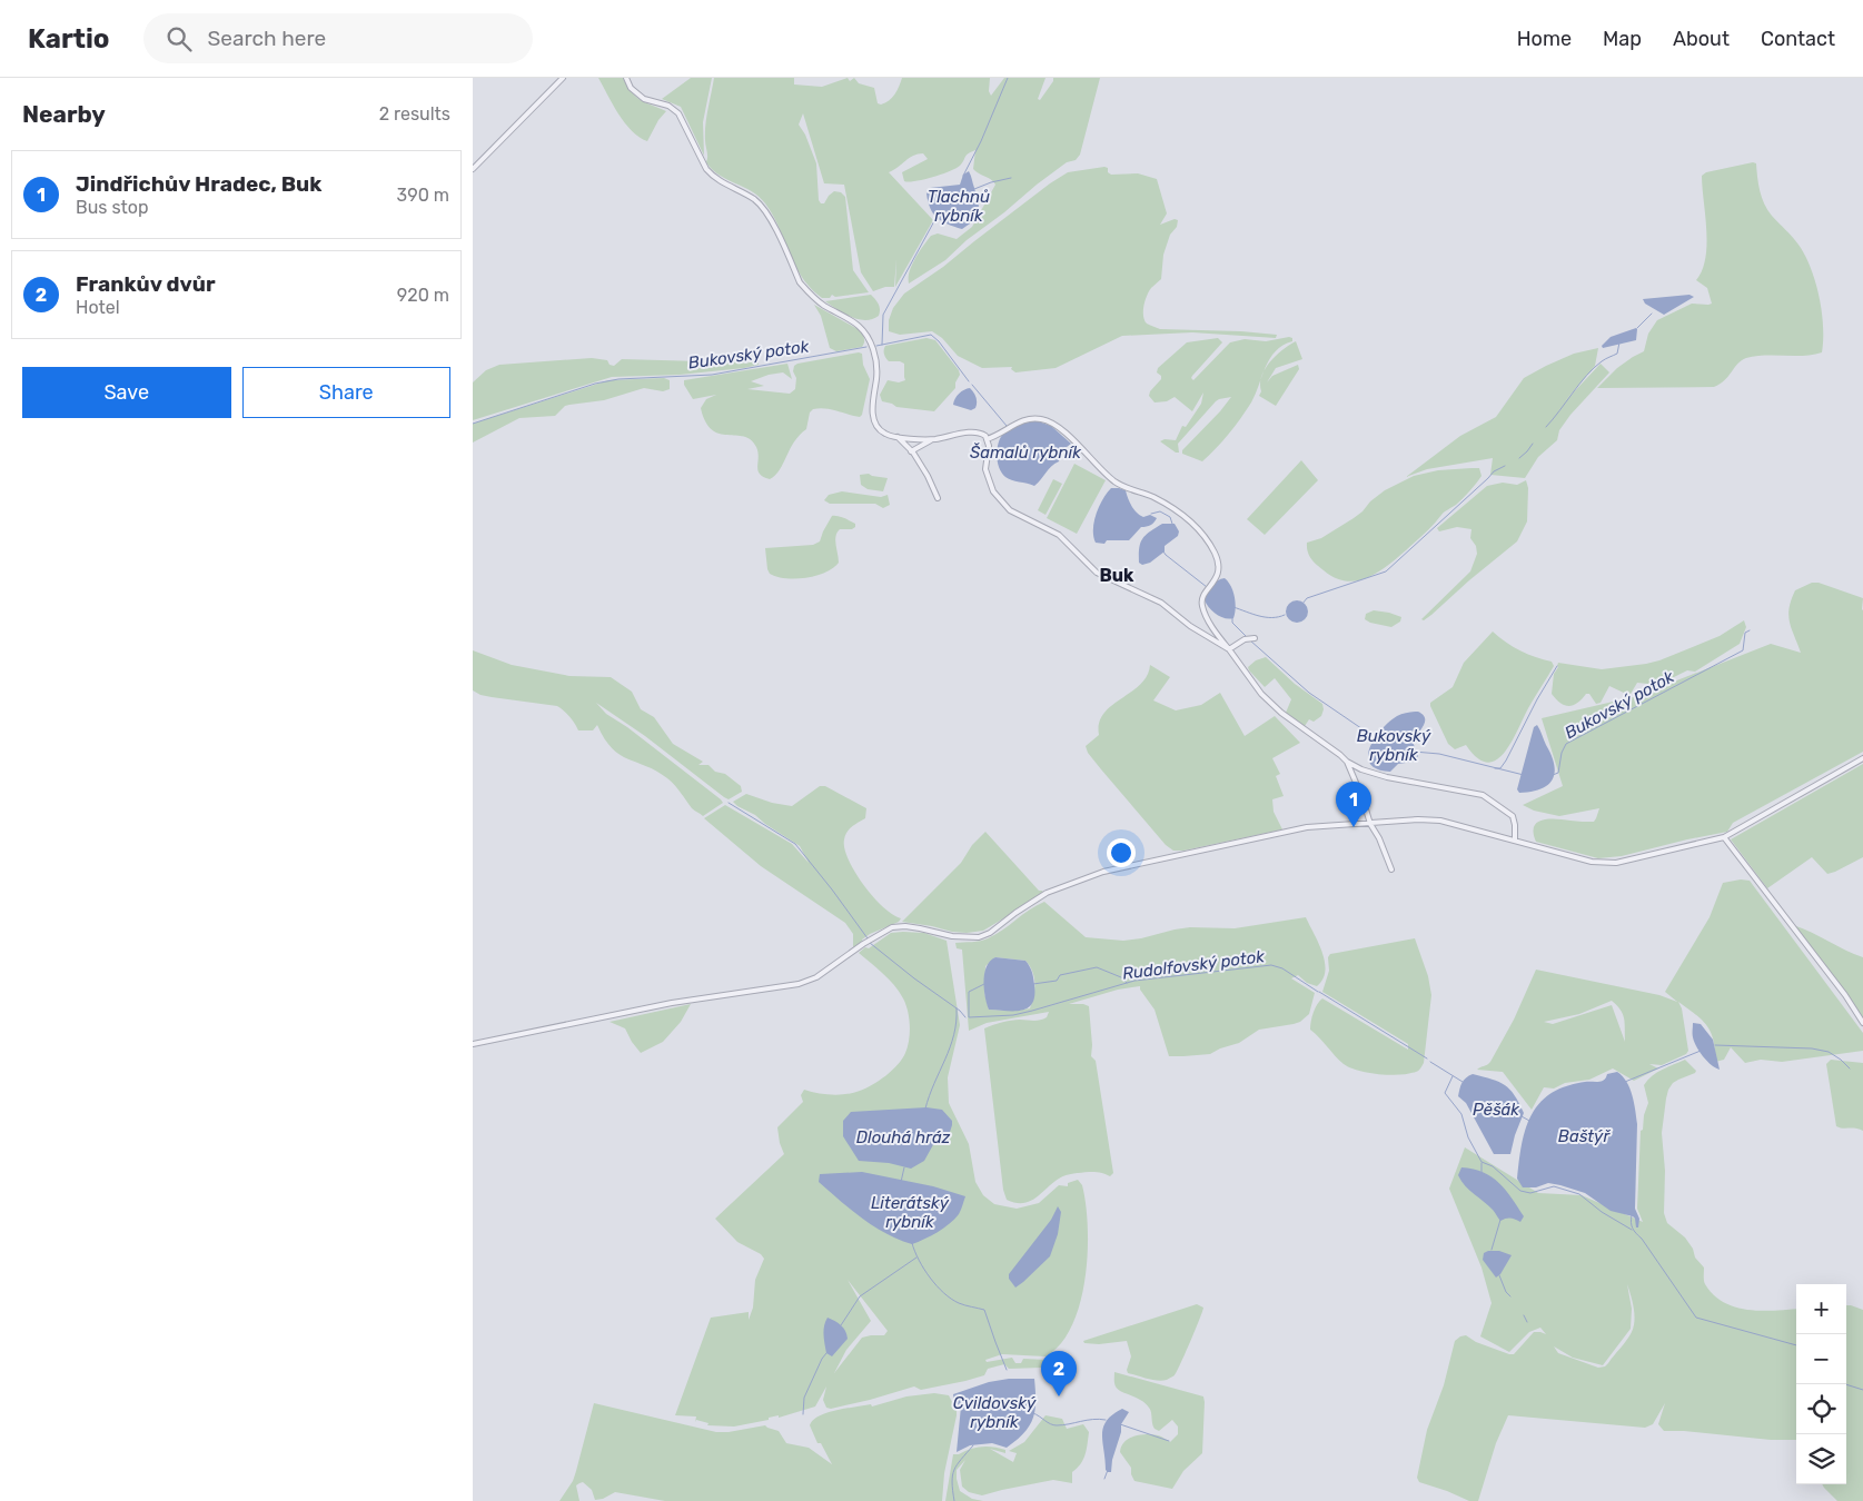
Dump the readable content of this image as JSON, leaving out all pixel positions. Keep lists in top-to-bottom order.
{
  "districts": ["Buk"],
  "water": [
    "Tlachnů rybník",
    "Bukovský potok",
    "Šamalů rybník",
    "Bukovský rybník",
    "Rudolfovský potok",
    "Pěšák",
    "Baštýř",
    "Dlouhá hráz",
    "Literátský rybník",
    "Cvildovský rybník"
  ],
  "page": {
    "header": "Kartio",
    "search": "Search here",
    "nav": [
      "Home",
      "Map",
      "About",
      "Contact"
    ],
    "heading": ["Nearby", "2 results"],
    "list": [
      {
        "mark": "1",
        "name": "Jindřichův Hradec, Buk",
        "note": "Bus stop",
        "value": "390 m"
      },
      {
        "mark": "2",
        "name": "Frankův dvůr",
        "note": "Hotel",
        "value": "920 m"
      }
    ],
    "buttons": ["Save", "Share"],
    "pins": ["1", "2"],
    "map_buttons": ["+", "−"]
  }
}
